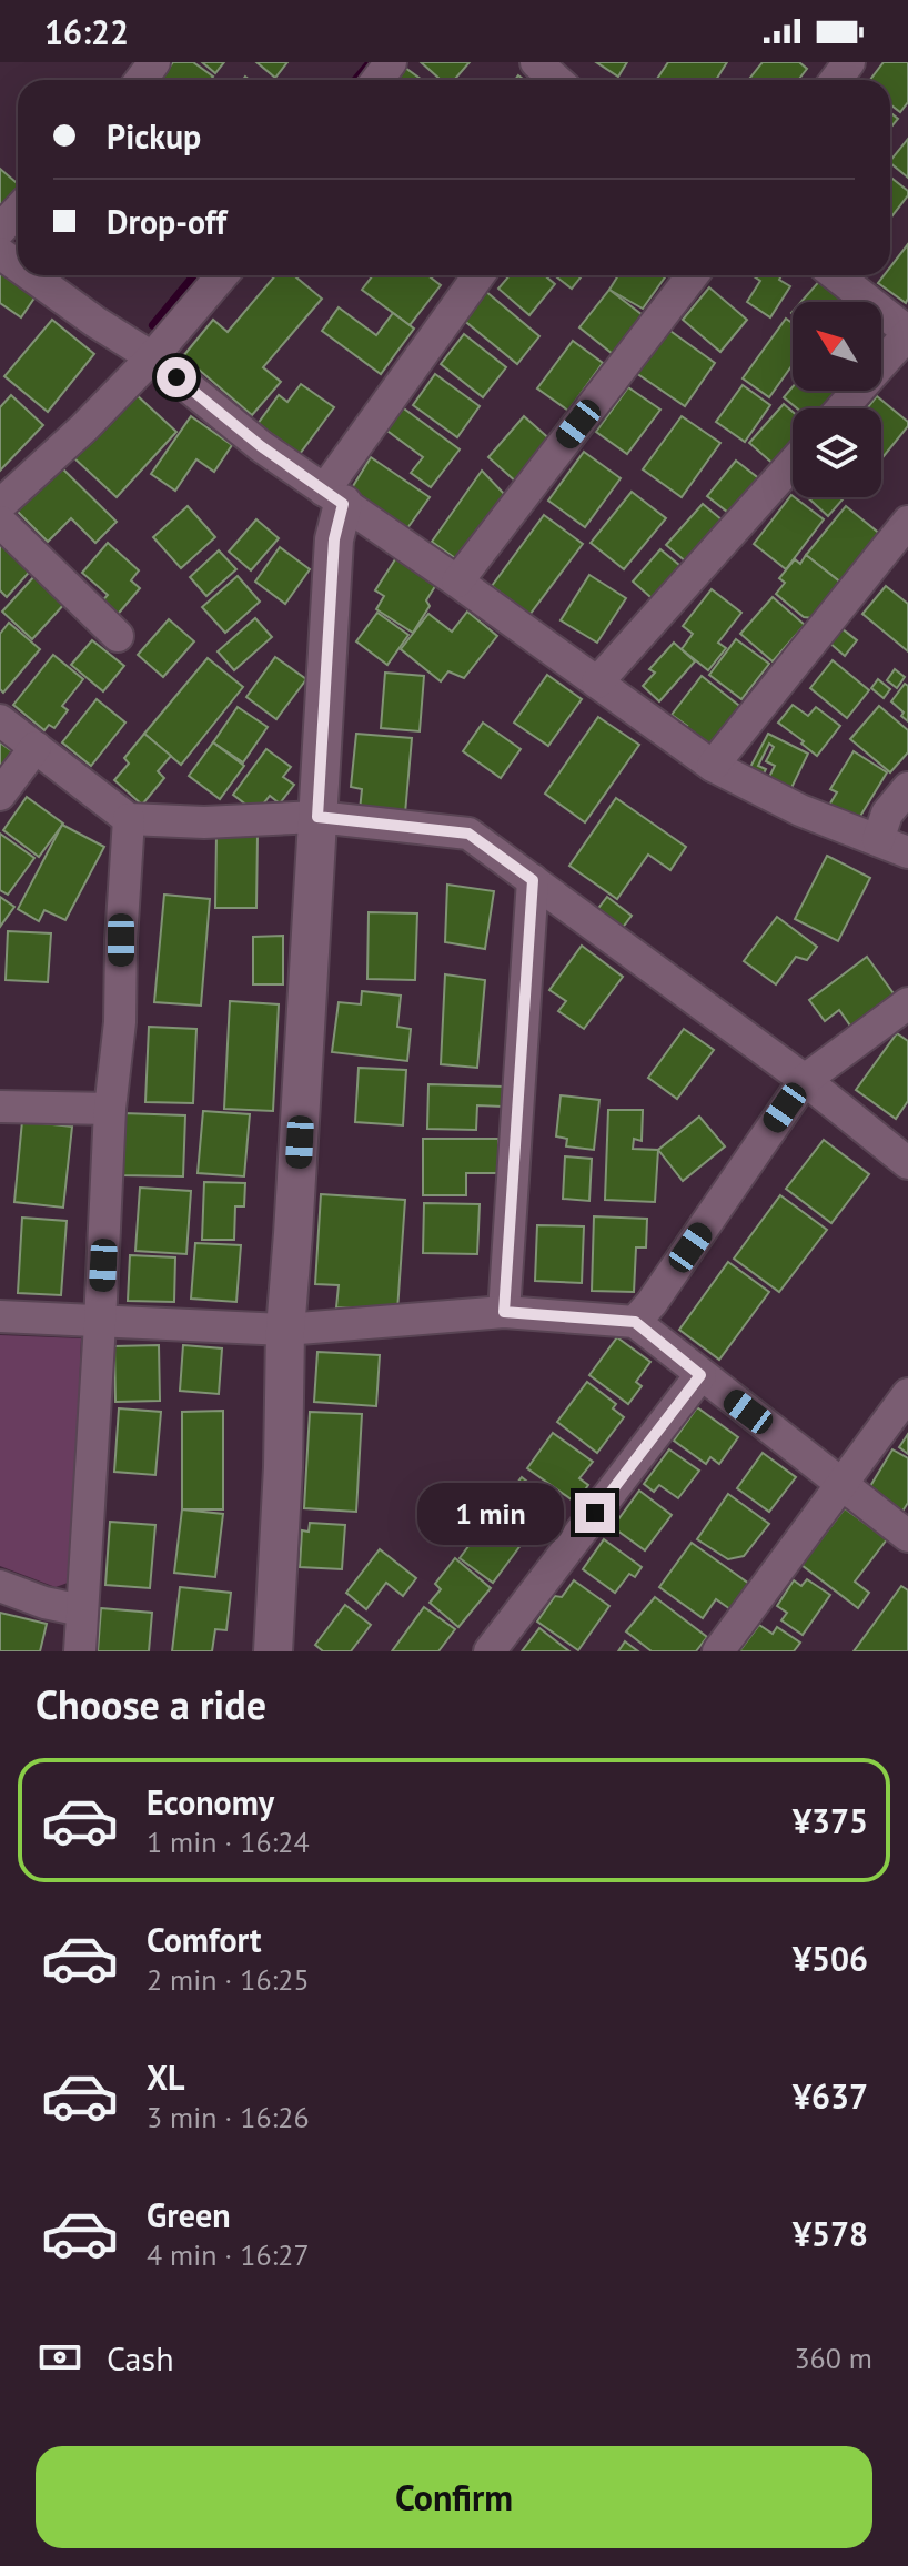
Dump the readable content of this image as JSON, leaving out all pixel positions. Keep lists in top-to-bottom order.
{
  "north": "top left",
  "page": {
    "status": "16:22",
    "banner": ["Pickup", "Drop-off"],
    "bubble": "1 min",
    "heading": "Choose a ride",
    "list": [
      {
        "name": "Economy",
        "note": "1 min · 16:24",
        "value": "¥375"
      },
      {
        "name": "Comfort",
        "note": "2 min · 16:25",
        "value": "¥506"
      },
      {
        "name": "XL",
        "note": "3 min · 16:26",
        "value": "¥637"
      },
      {
        "name": "Green",
        "note": "4 min · 16:27",
        "value": "¥578"
      }
    ],
    "pay": ["Cash", "360 m"],
    "buttons": "Confirm"
  }
}
